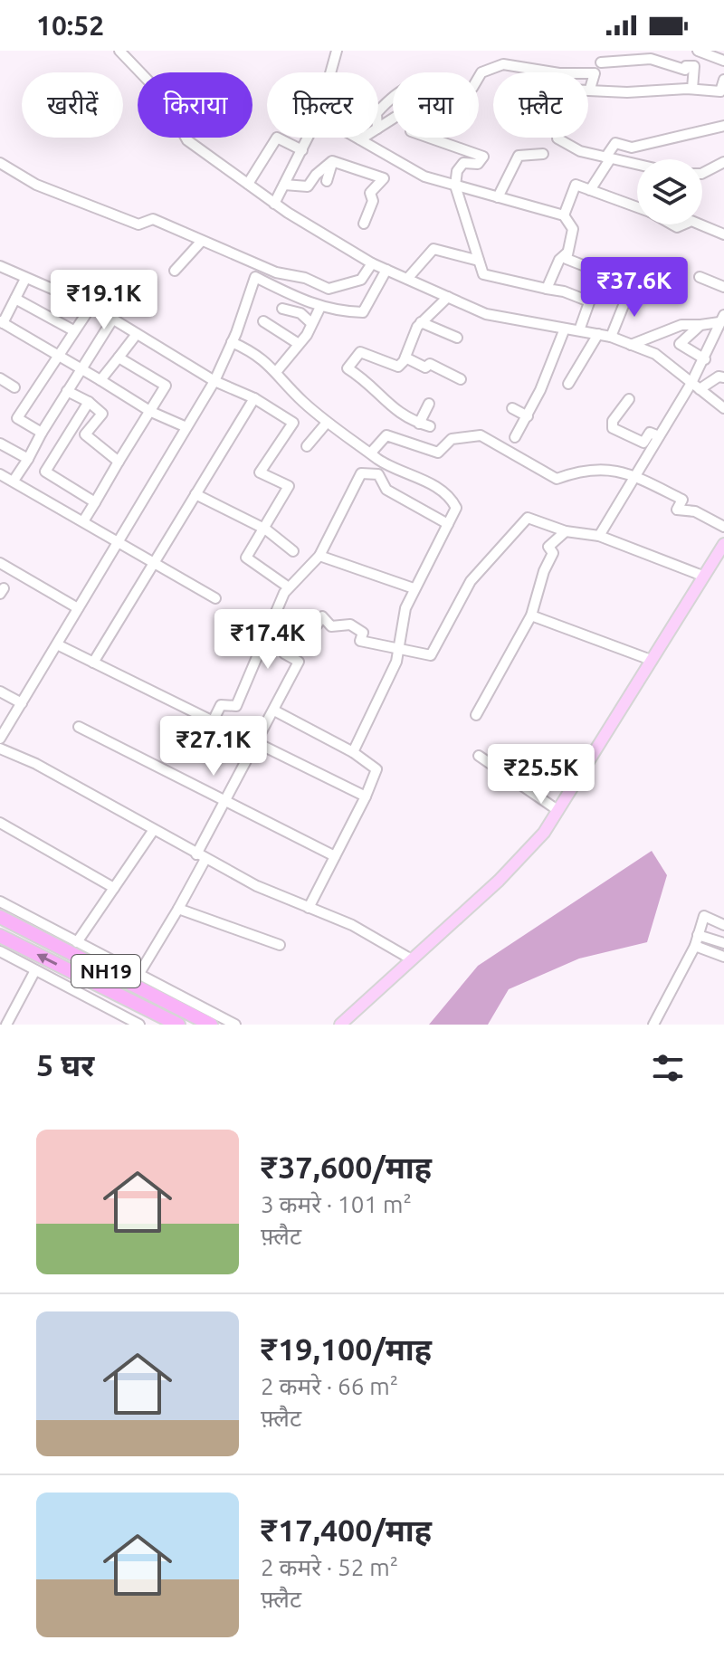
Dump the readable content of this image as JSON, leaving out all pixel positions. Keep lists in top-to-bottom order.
{
  "streets": {
    "highway": ["NH19"]
  },
  "page": {
    "status": "10:52",
    "chip": [
      "खरीदें",
      "किराया",
      "फ़िल्टर",
      "नया",
      "फ़्लैट"
    ],
    "price": [
      "₹37.6K",
      "₹19.1K",
      "₹17.4K",
      "₹27.1K",
      "₹25.5K"
    ],
    "heading": "5 घर",
    "list": [
      {
        "name": "₹37,600/माह",
        "note": "3 कमरे · 101 m² · फ़्लैट"
      },
      {
        "name": "₹19,100/माह",
        "note": "2 कमरे · 66 m² · फ़्लैट"
      },
      {
        "name": "₹17,400/माह",
        "note": "2 कमरे · 52 m² · फ़्लैट"
      }
    ]
  }
}
